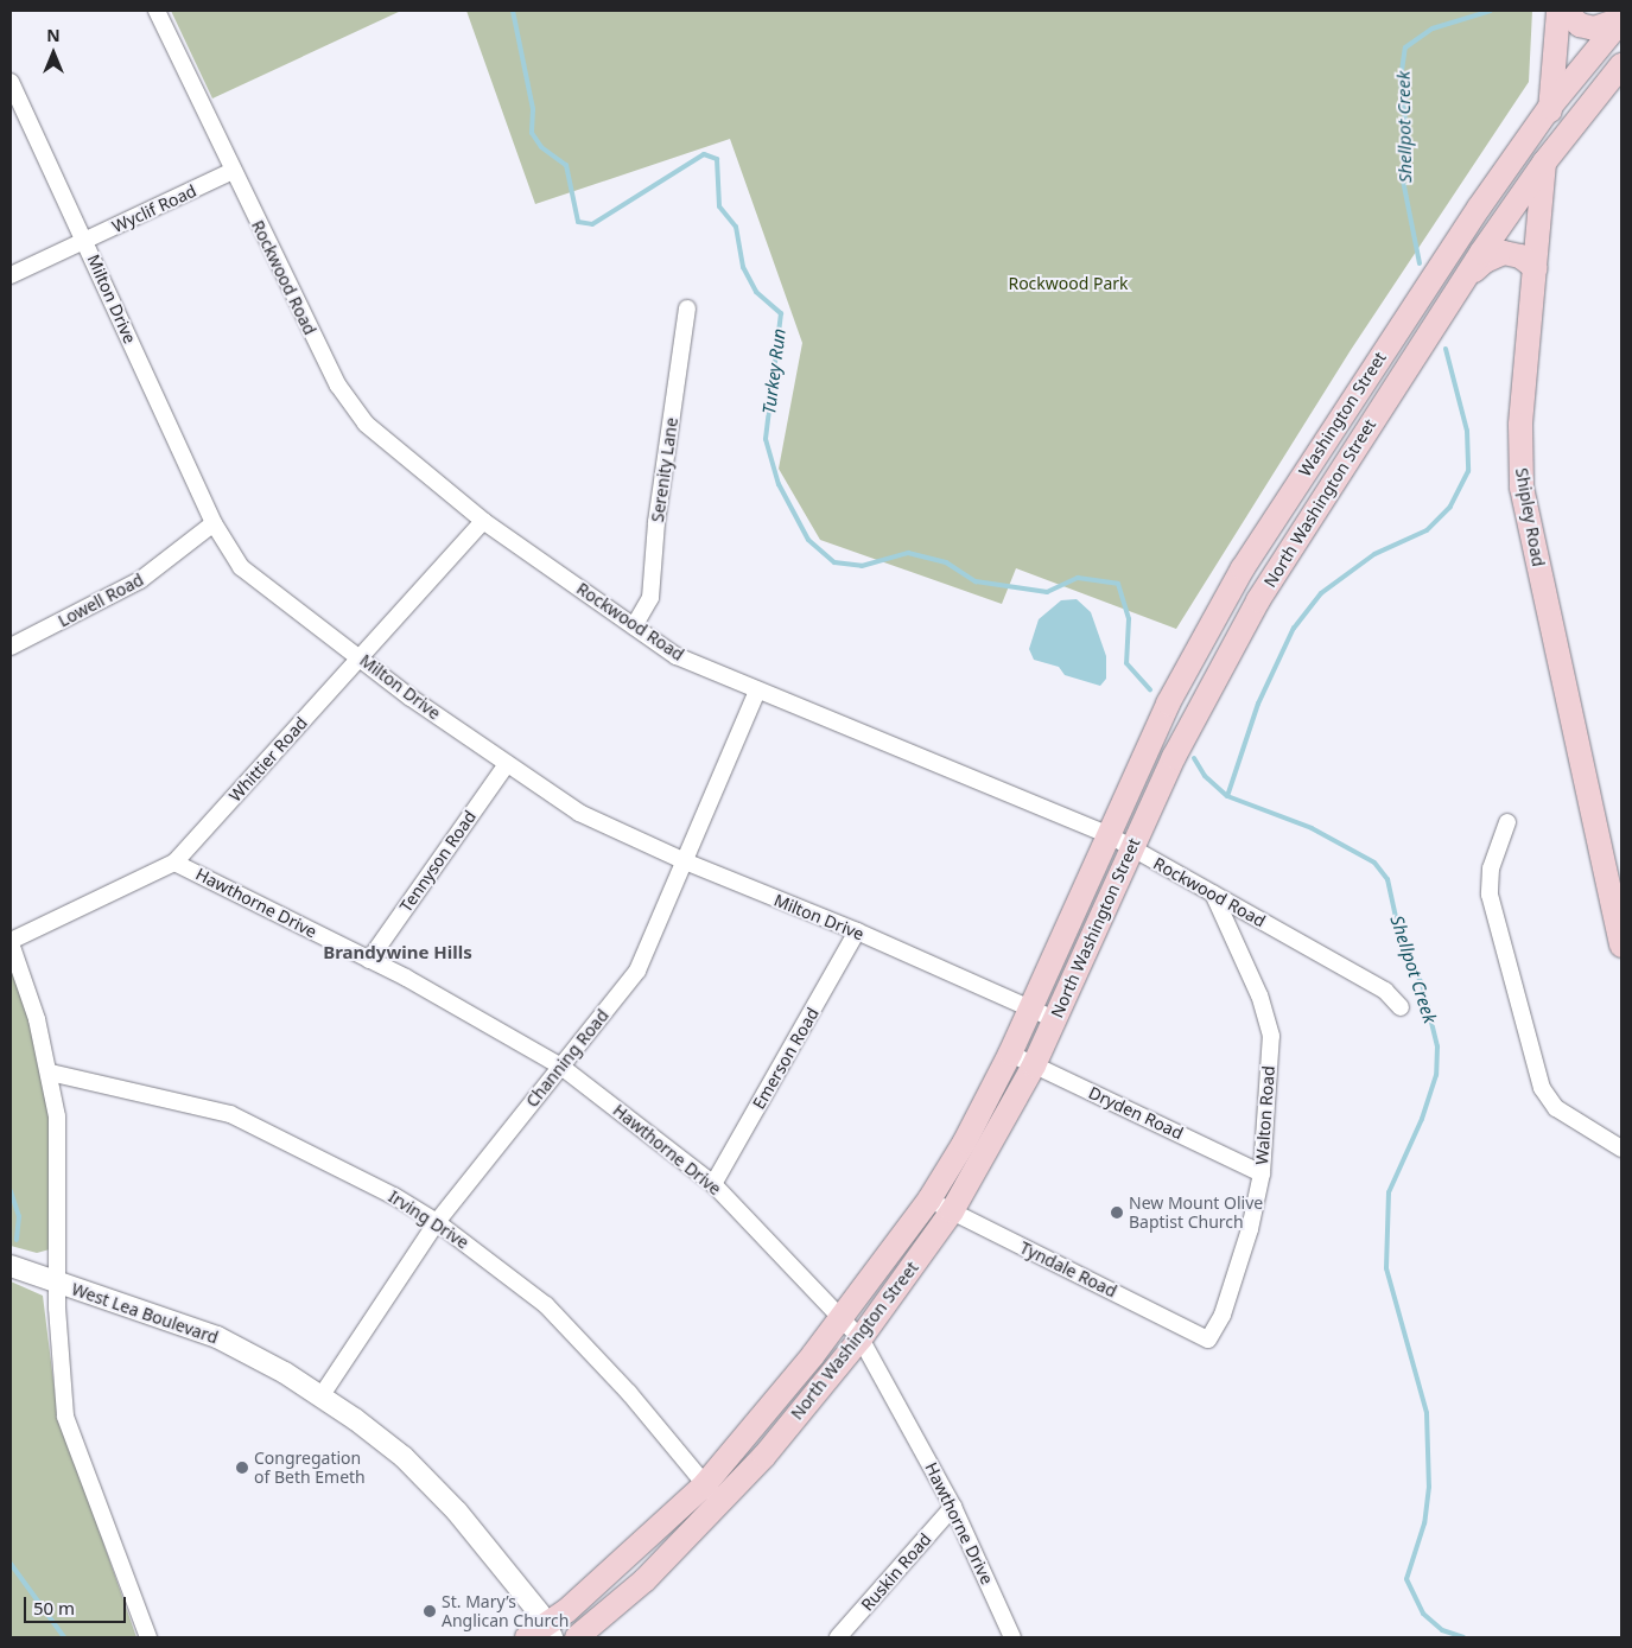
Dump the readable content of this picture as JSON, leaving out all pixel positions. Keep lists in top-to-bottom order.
{
  "streets": {
    "main road": ["Washington Street", "North Washington Street", "Shipley Road"],
    "street": [
      "Wyclif Road",
      "Rockwood Road",
      "Milton Drive",
      "Serenity Lane",
      "Lowell Road",
      "Whittier Road",
      "Tennyson Road",
      "Hawthorne Drive",
      "Channing Road",
      "Emerson Road",
      "Dryden Road",
      "Walton Road",
      "Irving Drive",
      "Tyndale Road",
      "West Lea Boulevard",
      "Ruskin Road"
    ]
  },
  "crossings": [
    ["Wyclif Road", "Rockwood Road"],
    ["Wyclif Road", "Milton Drive"],
    ["Rockwood Road", "Washington Street"],
    ["Rockwood Road", "Serenity Lane"],
    ["Rockwood Road", "North Washington Street"],
    ["Rockwood Road", "Whittier Road"],
    ["Rockwood Road", "Channing Road"],
    ["Rockwood Road", "Walton Road"],
    ["Milton Drive", "North Washington Street"],
    ["Milton Drive", "Lowell Road"],
    ["Milton Drive", "Whittier Road"],
    ["Milton Drive", "Tennyson Road"],
    ["Milton Drive", "Channing Road"],
    ["Milton Drive", "Emerson Road"],
    ["Washington Street", "North Washington Street"],
    ["Washington Street", "Shipley Road"],
    ["North Washington Street", "Shipley Road"],
    ["North Washington Street", "Hawthorne Drive"],
    ["North Washington Street", "Dryden Road"],
    ["North Washington Street", "Irving Drive"],
    ["North Washington Street", "Tyndale Road"],
    ["North Washington Street", "West Lea Boulevard"],
    ["Whittier Road", "Hawthorne Drive"],
    ["Tennyson Road", "Hawthorne Drive"],
    ["Hawthorne Drive", "Channing Road"],
    ["Hawthorne Drive", "Emerson Road"],
    ["Hawthorne Drive", "Ruskin Road"],
    ["Channing Road", "Irving Drive"],
    ["Channing Road", "West Lea Boulevard"],
    ["Dryden Road", "Walton Road"],
    ["Walton Road", "Tyndale Road"]
  ],
  "districts": ["Brandywine Hills"],
  "water": ["Shellpot Creek", "Turkey Run"],
  "parks": ["Rockwood Park"],
  "places": ["New Mount Olive Baptist Church", "Congregation of Beth Emeth", "St. Mary’s Anglican Church"],
  "scale_bar": "50 m",
  "north": "top"
}
